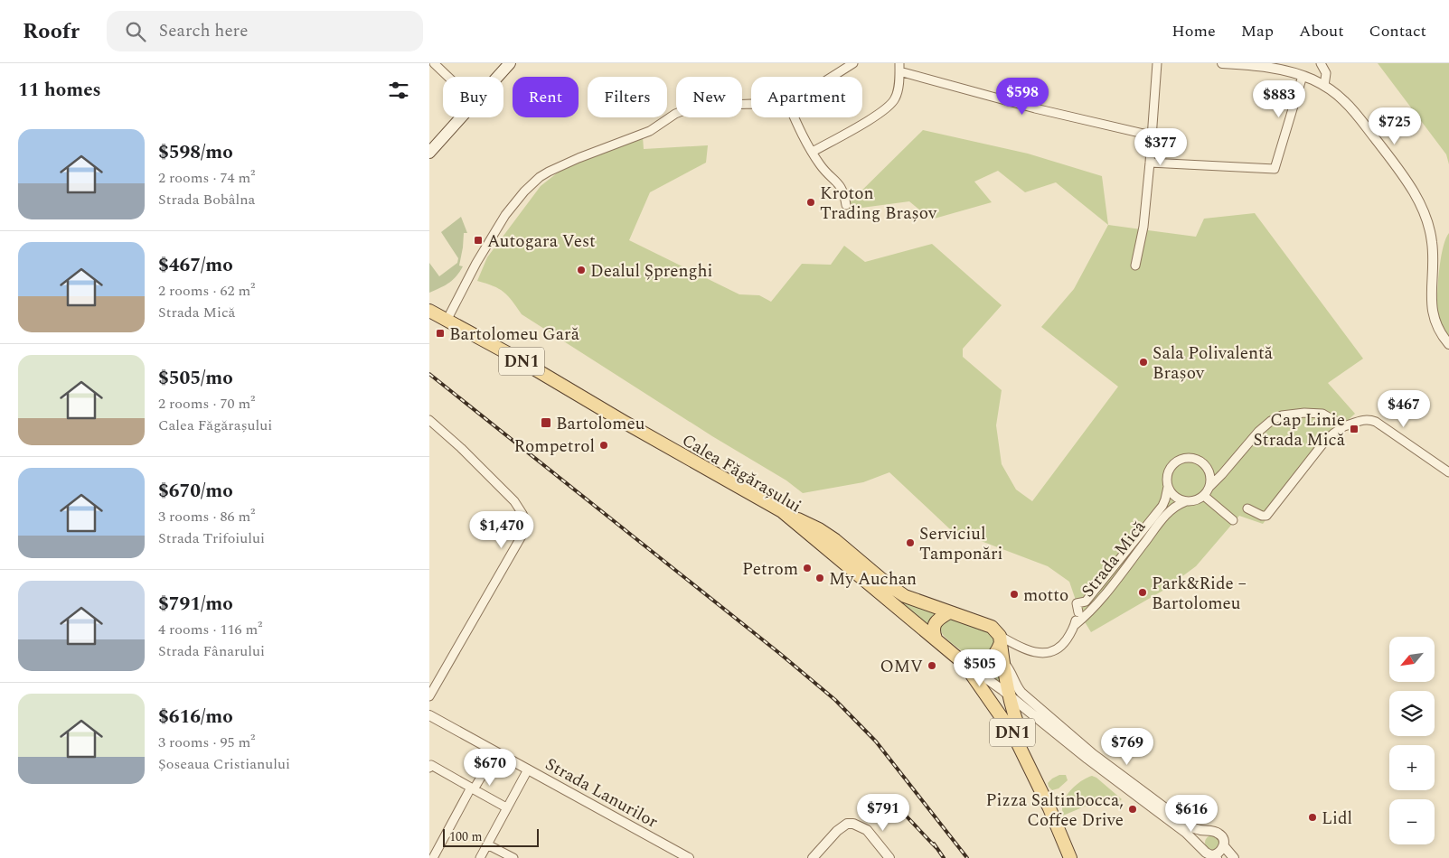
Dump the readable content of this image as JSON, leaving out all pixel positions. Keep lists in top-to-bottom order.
{
  "streets": {
    "main road": ["DN1", "Calea Făgărașului"],
    "street": ["Strada Mică", "Strada Lanurilor"]
  },
  "crossings": [
    ["DN1", "Calea Făgărașului"]
  ],
  "places": {
    "other": [
      "Kroton Trading Brașov",
      "Dealul Șprenghi",
      "Sala Polivalentă Brașov",
      "Rompetrol",
      "Serviciul Tamponări",
      "Petrom",
      "My Auchan",
      "Park&Ride – Bartolomeu",
      "motto",
      "OMV",
      "Pizza Saltinbocca, Coffee Drive",
      "Lidl"
    ],
    "transit": [
      "Autogara Vest",
      "Bartolomeu Gară",
      "Bartolomeu",
      "Cap Linie Strada Mică"
    ]
  },
  "scale_bar": "100 m",
  "north": "bottom left",
  "page": {
    "header": "Roofr",
    "search": "Search here",
    "nav": [
      "Home",
      "Map",
      "About",
      "Contact"
    ],
    "heading": "11 homes",
    "chip": [
      "Buy",
      "Rent",
      "Filters",
      "New",
      "Apartment"
    ],
    "price": [
      "$598",
      "$883",
      "$725",
      "$377",
      "$467",
      "$1,470",
      "$505",
      "$769",
      "$670",
      "$791",
      "$616"
    ],
    "list": [
      {
        "name": "$598/mo",
        "note": "2 rooms · 74 m² · Strada Bobâlna"
      },
      {
        "name": "$467/mo",
        "note": "2 rooms · 62 m² · Strada Mică"
      },
      {
        "name": "$505/mo",
        "note": "2 rooms · 70 m² · Calea Făgărașului"
      },
      {
        "name": "$670/mo",
        "note": "3 rooms · 86 m² · Strada Trifoiului"
      },
      {
        "name": "$791/mo",
        "note": "4 rooms · 116 m² · Strada Fânarului"
      },
      {
        "name": "$616/mo",
        "note": "3 rooms · 95 m² · Șoseaua Cristianului"
      }
    ],
    "map_buttons": ["+", "−"],
    "scale": "100 m"
  }
}
